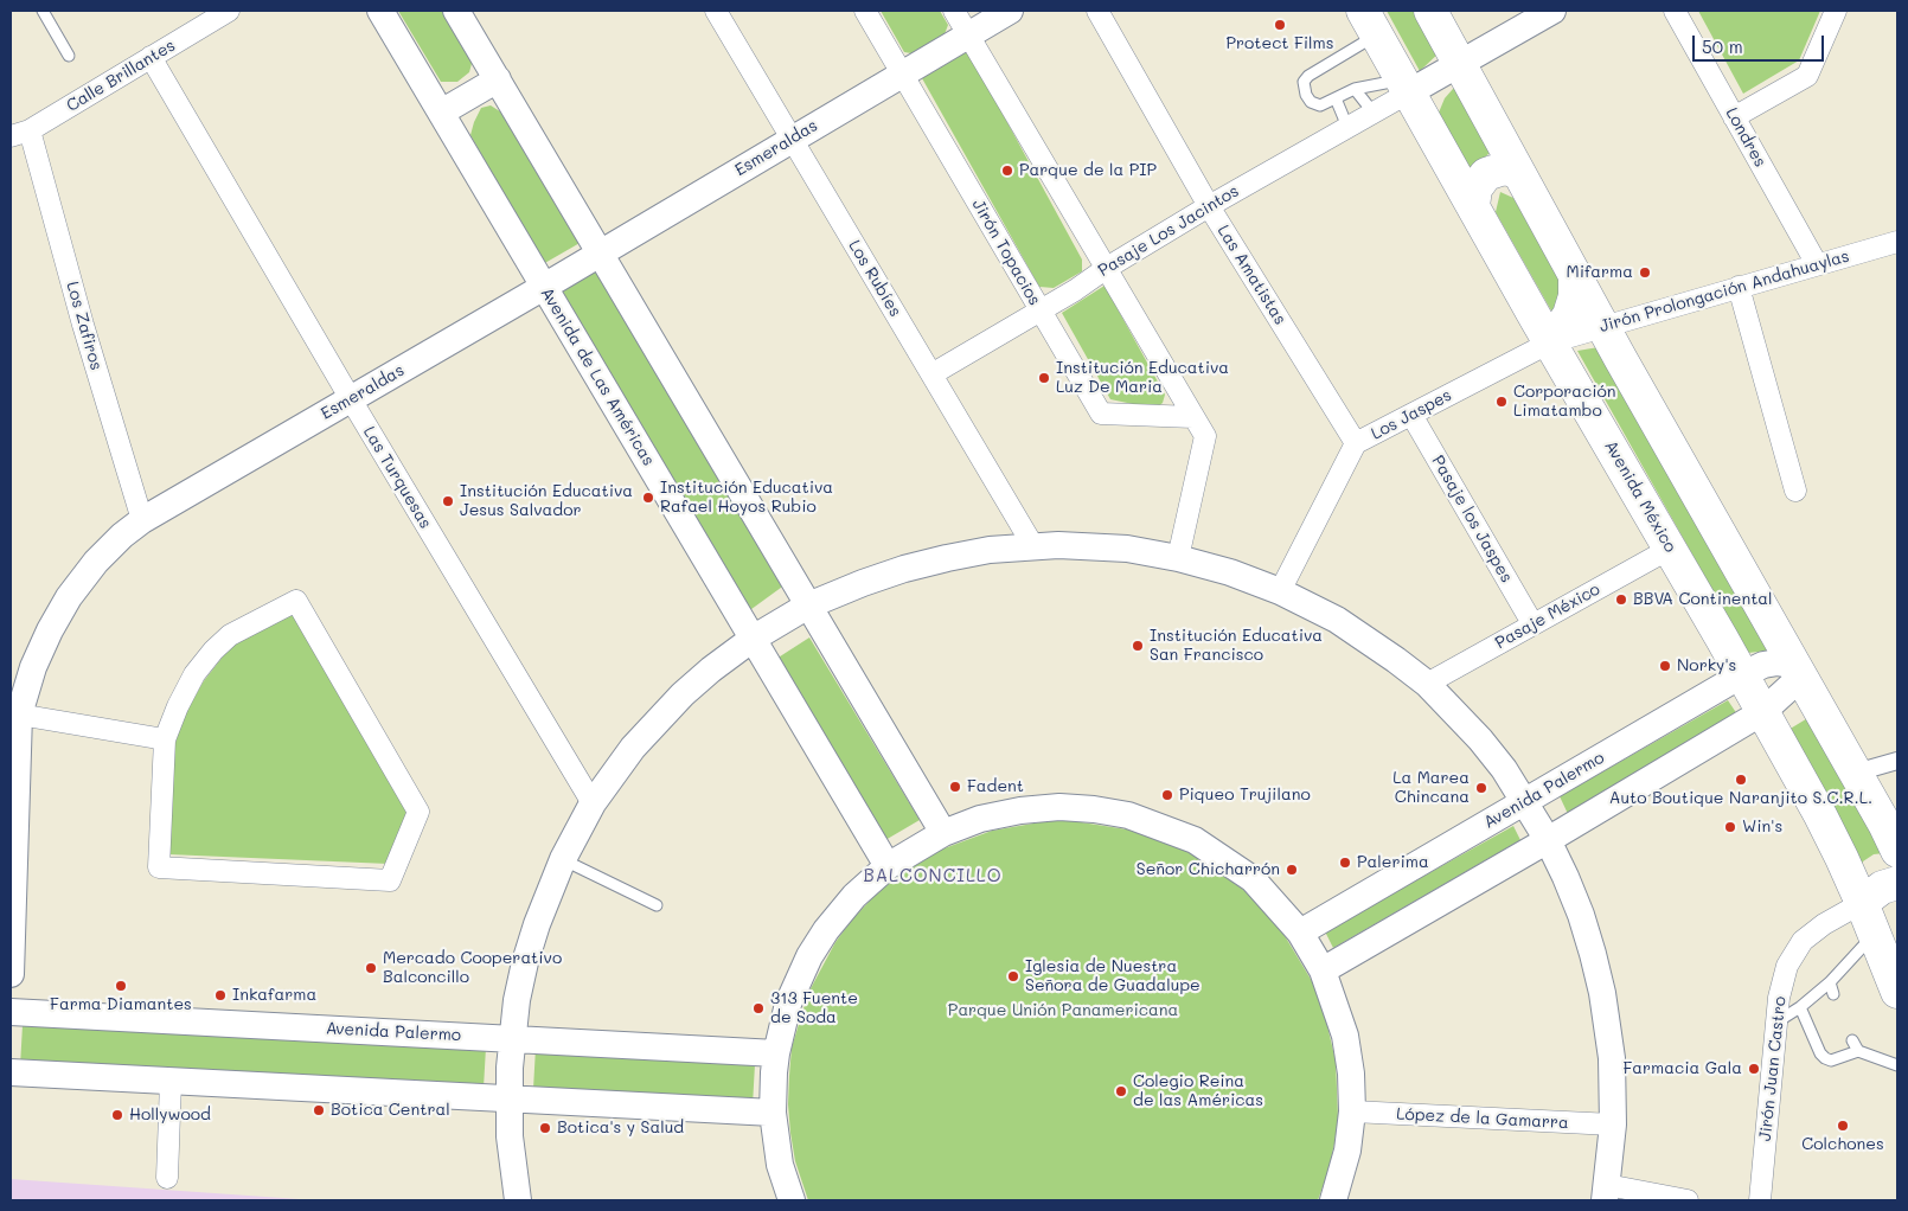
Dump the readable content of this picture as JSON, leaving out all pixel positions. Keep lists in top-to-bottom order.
{
  "streets": {
    "main road": ["Avenida México"],
    "street": [
      "Calle Brillantes",
      "Londres",
      "Esmeraldas",
      "Pasaje Los Jacintos",
      "Jirón Topacios",
      "Las Amatistas",
      "Los Rubíes",
      "Jirón Prolongación Andahuaylas",
      "Los Zafiros",
      "Avenida de Las Américas",
      "Los Jaspes",
      "Las Turquesas",
      "Pasaje los Jaspes",
      "Pasaje México",
      "Avenida Palermo",
      "Jirón Juan Castro",
      "López de la Gamarra"
    ]
  },
  "crossings": [
    ["Calle Brillantes", "Los Zafiros"],
    ["Calle Brillantes", "Las Turquesas"],
    ["Londres", "Jirón Prolongación Andahuaylas"],
    ["Esmeraldas", "Jirón Topacios"],
    ["Esmeraldas", "Los Rubíes"],
    ["Esmeraldas", "Los Zafiros"],
    ["Esmeraldas", "Avenida de Las Américas"],
    ["Esmeraldas", "Las Turquesas"],
    ["Pasaje Los Jacintos", "Jirón Topacios"],
    ["Pasaje Los Jacintos", "Las Amatistas"],
    ["Pasaje Los Jacintos", "Los Rubíes"],
    ["Pasaje Los Jacintos", "Avenida México"],
    ["Las Amatistas", "Los Jaspes"],
    ["Jirón Prolongación Andahuaylas", "Los Jaspes"],
    ["Jirón Prolongación Andahuaylas", "Avenida México"],
    ["Los Jaspes", "Avenida México"],
    ["Los Jaspes", "Pasaje los Jaspes"],
    ["Avenida México", "Pasaje México"],
    ["Avenida México", "Avenida Palermo"],
    ["Avenida México", "Jirón Juan Castro"],
    ["Pasaje los Jaspes", "Pasaje México"]
  ],
  "districts": ["BALCONCILLO"],
  "parks": ["Parque Unión Panamericana"],
  "places": [
    "Protect Films",
    "Parque de la PIP",
    "Mifarma",
    "Institución Educativa Luz De Maria",
    "Corporación Limatambo",
    "Institución Educativa Rafael Hoyos Rubio",
    "Institución Educativa Jesus Salvador",
    "BBVA Continental",
    "Institución Educativa San Francisco",
    "Norky's",
    "Auto Boutique Naranjito S.C.R.L.",
    "Fadent",
    "La Marea Chincana",
    "Piqueo Trujilano",
    "Win's",
    "Palerima",
    "Señor Chicharrón",
    "Mercado Cooperativo Balconcillo",
    "Iglesia de Nuestra Señora de Guadalupe",
    "Farma Diamantes",
    "Inkafarma",
    "313 Fuente de Soda",
    "Farmacia Gala",
    "Colegio Reina de las Américas",
    "Botica Central",
    "Hollywood",
    "Colchones",
    "Botica's y Salud"
  ],
  "scale_bar": "50 m"
}
